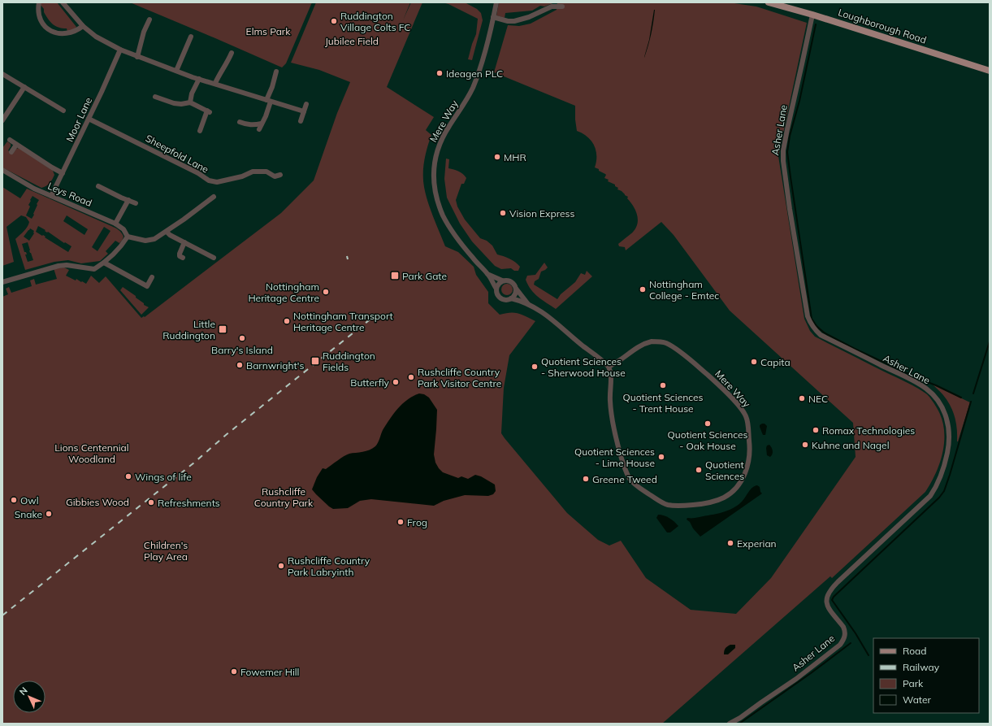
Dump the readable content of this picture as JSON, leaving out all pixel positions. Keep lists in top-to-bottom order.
{
  "streets": {
    "main road": ["Loughborough Road"],
    "street": [
      "Moor Lane",
      "Mere Way",
      "Asher Lane",
      "Sheepfold Lane",
      "Leys Road"
    ]
  },
  "crossings": [
    ["Loughborough Road", "Asher Lane"],
    ["Moor Lane", "Sheepfold Lane"],
    ["Moor Lane", "Leys Road"]
  ],
  "parks": [
    "Elms Park",
    "Jubilee Field",
    "Lions Centennial Woodland",
    "Rushcliffe Country Park",
    "Gibbies Wood",
    "Children's Play Area"
  ],
  "places": {
    "other": [
      "Ruddington Village Colts FC",
      "Ideagen PLC",
      "MHR",
      "Vision Express",
      "Nottingham College - Emtec",
      "Nottingham Heritage Centre",
      "Nottingham Transport Heritage Centre",
      "Barry's Island",
      "Capita",
      "Barnwright's",
      "Quotient Sciences - Sherwood House",
      "Rushcliffe Country Park Visitor Centre",
      "Butterfly",
      "Quotient Sciences - Trent House",
      "NEC",
      "Quotient Sciences - Oak House",
      "Romax Technologies",
      "Kuhne and Nagel",
      "Quotient Sciences - Lime House",
      "Quotient Sciences",
      "Wings of life",
      "Greene Tweed",
      "Owl",
      "Refreshments",
      "Snake",
      "Frog",
      "Experian",
      "Rushcliffe Country Park Labryinth",
      "Fowemer Hill"
    ],
    "transit": ["Park Gate", "Little Ruddington", "Ruddington Fields"]
  },
  "legend": [
    "Road",
    "Railway",
    "Park",
    "Water"
  ],
  "north": "top left"
}
